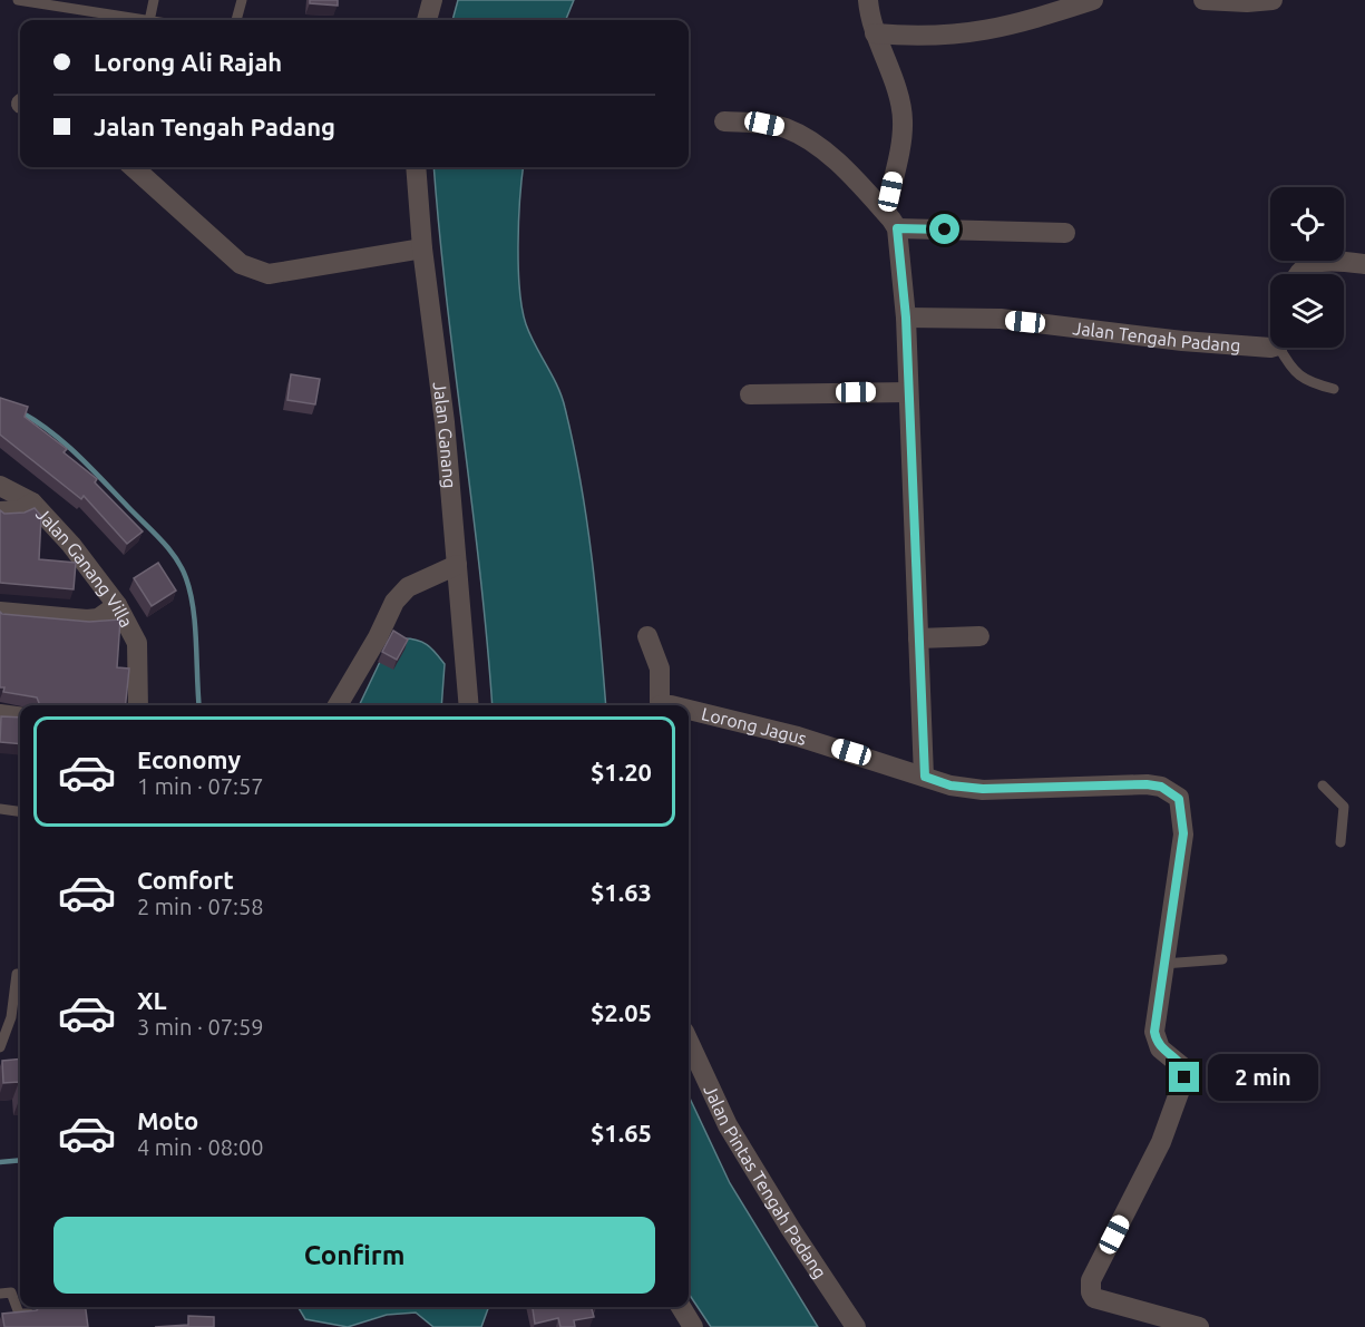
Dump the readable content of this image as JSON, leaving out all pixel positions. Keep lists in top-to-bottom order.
{
  "streets": {
    "street": [
      "Jalan Tengah Padang",
      "Jalan Ganang",
      "Jalan Ganang Villa",
      "Lorong Jagus",
      "Jalan Pintas Tengah Padang"
    ]
  },
  "page": {
    "banner": ["Lorong Ali Rajah", "Jalan Tengah Padang"],
    "list": [
      {
        "name": "Economy",
        "note": "1 min · 07:57",
        "value": "$1.20"
      },
      {
        "name": "Comfort",
        "note": "2 min · 07:58",
        "value": "$1.63"
      },
      {
        "name": "XL",
        "note": "3 min · 07:59",
        "value": "$2.05"
      },
      {
        "name": "Moto",
        "note": "4 min · 08:00",
        "value": "$1.65"
      }
    ],
    "bubble": "2 min",
    "buttons": "Confirm"
  }
}
